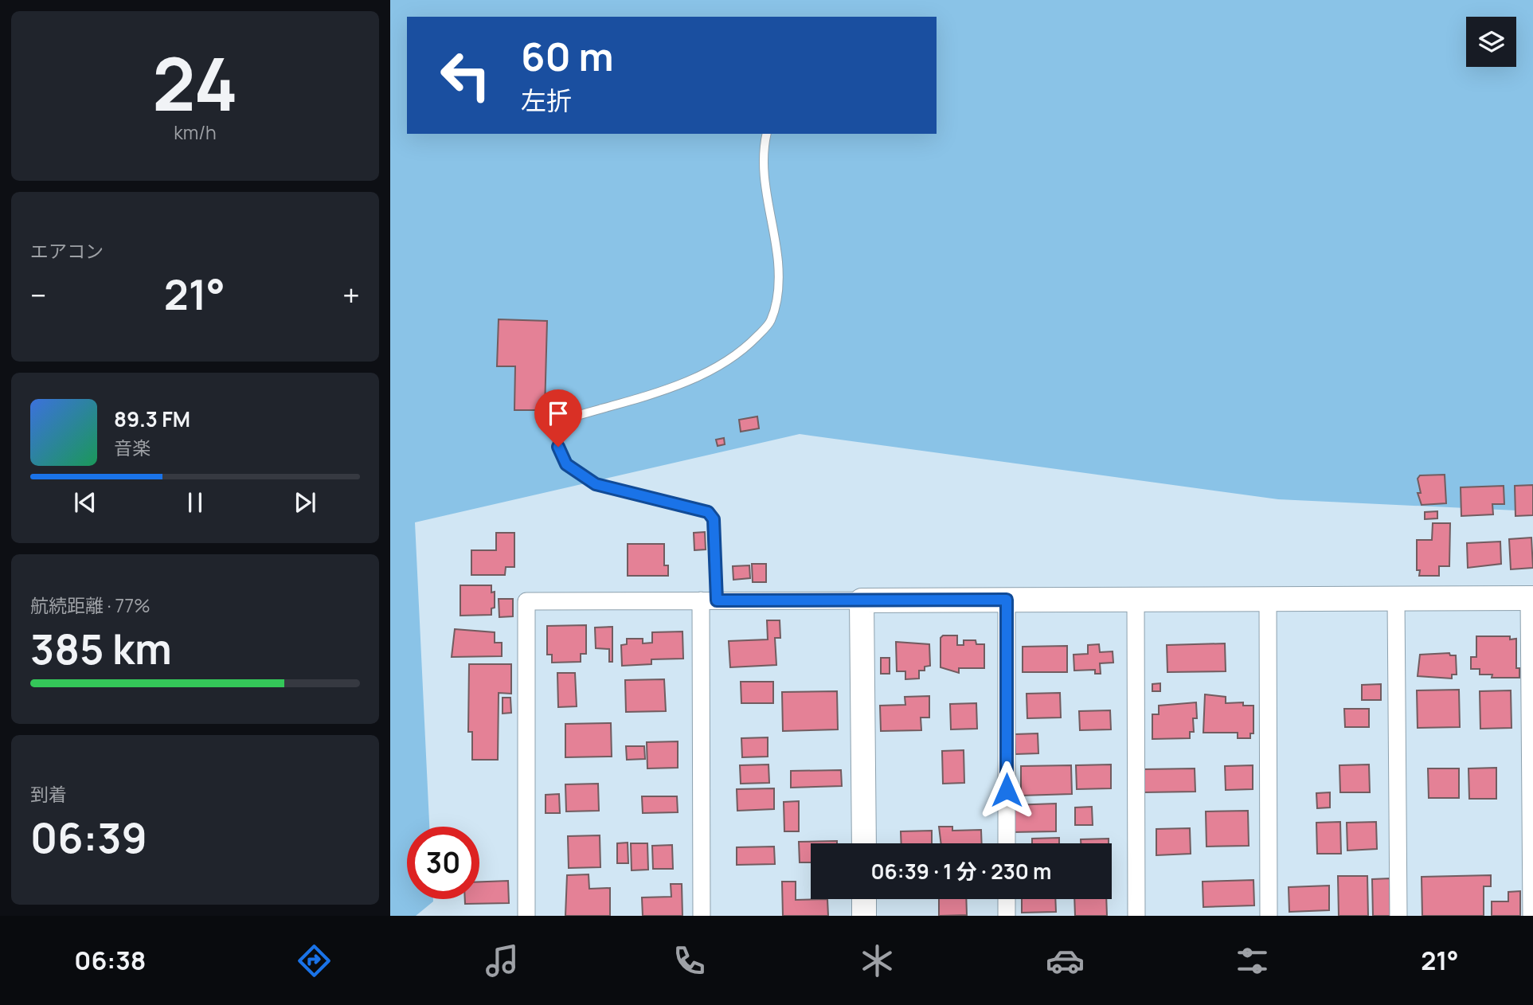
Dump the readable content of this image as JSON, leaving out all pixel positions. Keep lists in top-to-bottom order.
{
  "page": {
    "tile": [
      ["24", "km/h"],
      "エアコン",
      ["航続距離 · 77%", "385 km"],
      ["到着", "06:39"]
    ],
    "turn": ["60 m", "左折"],
    "heat": ["−", "21°", "+"],
    "song": ["89.3 FM", "音楽"],
    "limit": "30",
    "trip": "06:39 · 1 分 · 230 m",
    "tabs": ["06:38", "21°"]
  }
}
